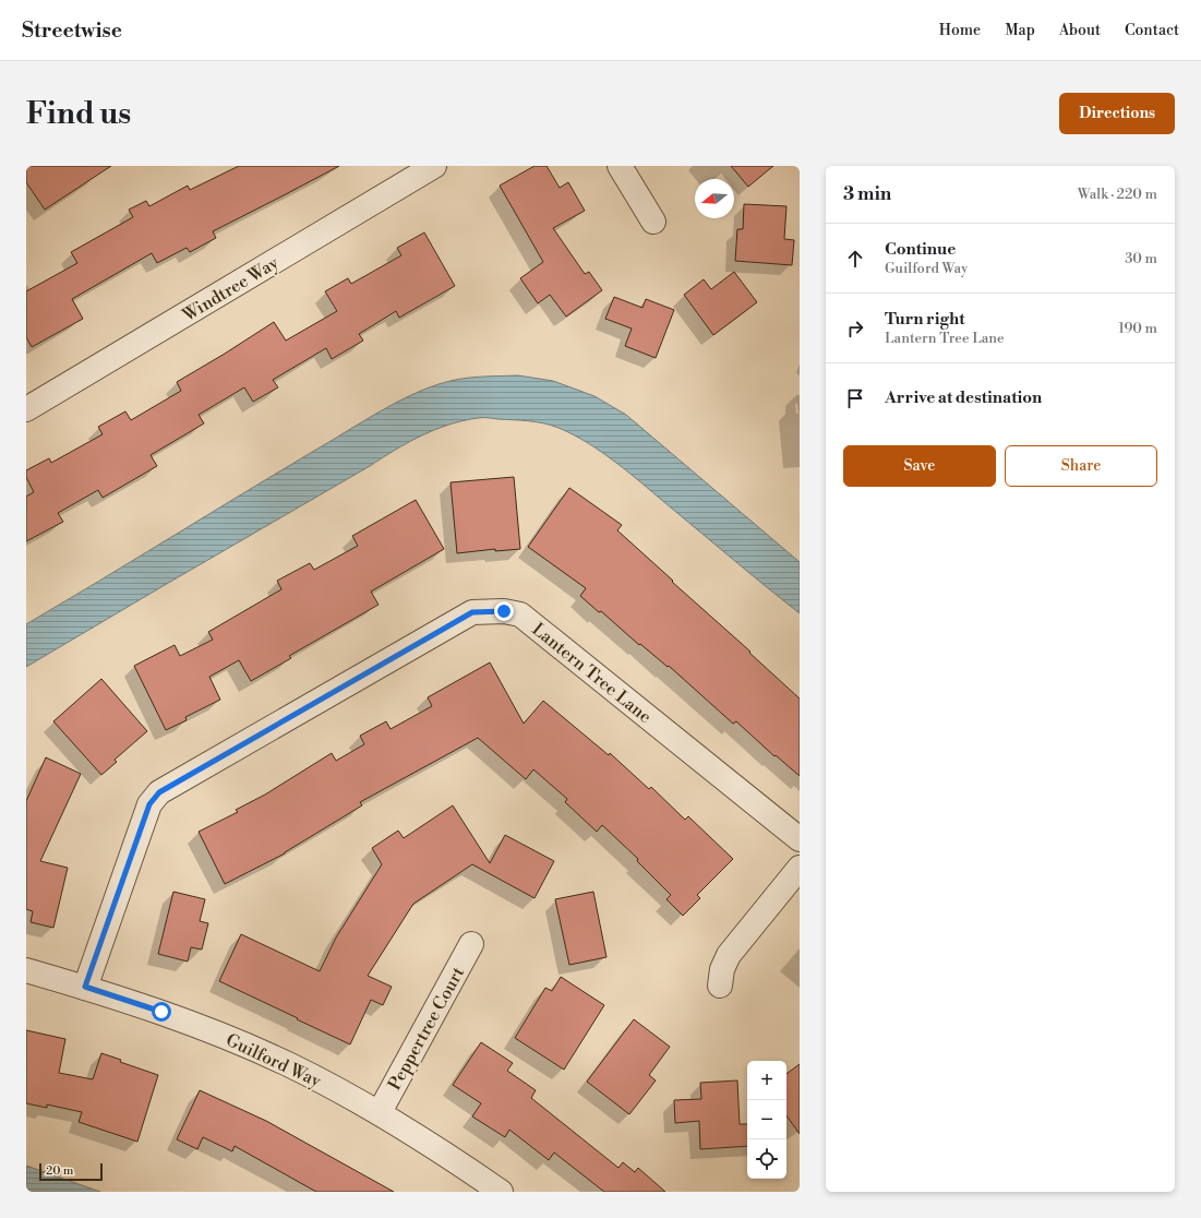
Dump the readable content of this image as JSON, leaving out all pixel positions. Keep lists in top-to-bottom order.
{
  "streets": {
    "street": [
      "Windtree Way",
      "Lantern Tree Lane",
      "Peppertree Court",
      "Guilford Way"
    ]
  },
  "crossings": [
    ["Lantern Tree Lane", "Guilford Way"],
    ["Peppertree Court", "Guilford Way"]
  ],
  "scale_bar": "20 m",
  "north": "left",
  "page": {
    "header": "Streetwise",
    "nav": [
      "Home",
      "Map",
      "About",
      "Contact"
    ],
    "buttons": [
      "Directions",
      ["Save", "Share"]
    ],
    "title": "Find us",
    "heading": ["3 min", "Walk · 220 m"],
    "list": [
      ["Continue", "Guilford Way", "30 m"],
      ["Turn right", "Lantern Tree Lane", "190 m"],
      "Arrive at destination"
    ],
    "map_buttons": ["+", "−"],
    "scale": "20 m"
  }
}
